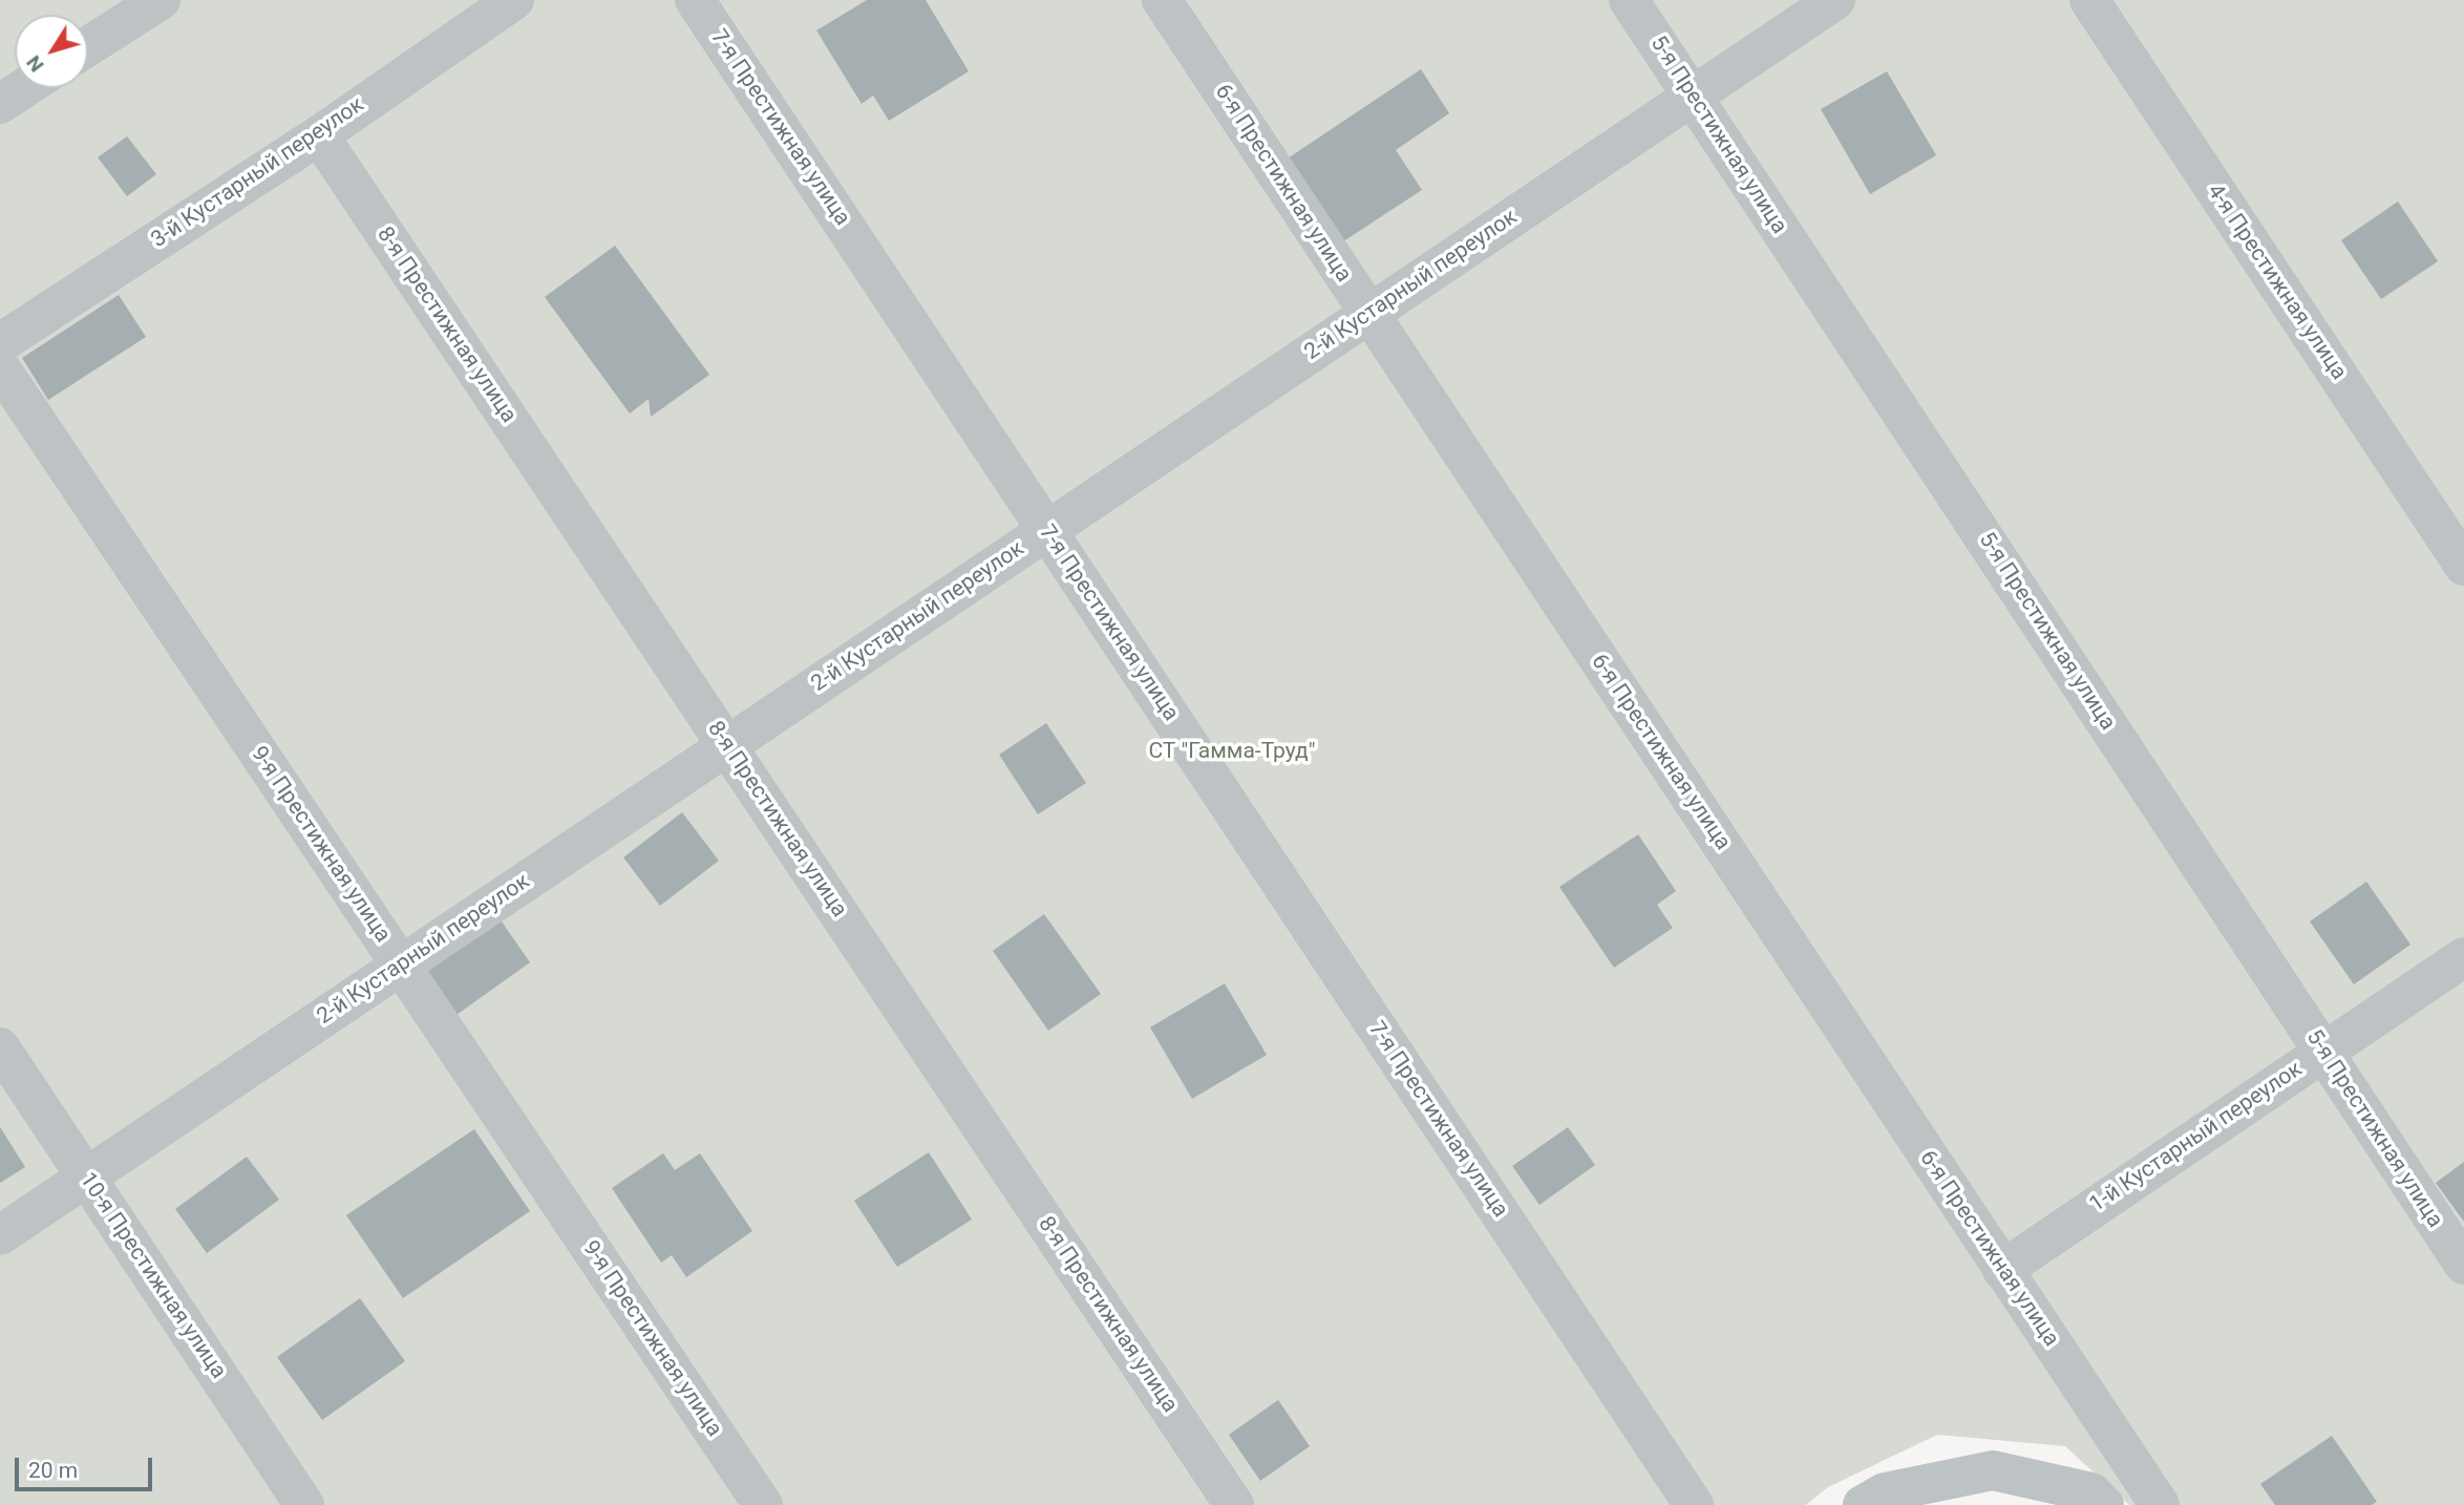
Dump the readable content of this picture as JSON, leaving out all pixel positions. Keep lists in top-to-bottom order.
{
  "streets": {
    "street": [
      "7-я Престижная улица",
      "5-я Престижная улица",
      "3-й Кустарный переулок",
      "6-я Престижная улица",
      "4-я Престижная улица",
      "2-й Кустарный переулок",
      "8-я Престижная улица",
      "9-я Престижная улица",
      "1-й Кустарный переулок",
      "10-я Престижная улица"
    ]
  },
  "crossings": [
    ["7-я Престижная улица", "2-й Кустарный переулок"],
    ["5-я Престижная улица", "2-й Кустарный переулок"],
    ["5-я Престижная улица", "1-й Кустарный переулок"],
    ["3-й Кустарный переулок", "8-я Престижная улица"],
    ["6-я Престижная улица", "2-й Кустарный переулок"],
    ["6-я Престижная улица", "1-й Кустарный переулок"],
    ["2-й Кустарный переулок", "8-я Престижная улица"],
    ["2-й Кустарный переулок", "9-я Престижная улица"],
    ["2-й Кустарный переулок", "10-я Престижная улица"]
  ],
  "parks": ["СТ \"Гамма-Труд\""],
  "scale_bar": "20 m",
  "north": "bottom left"
}
